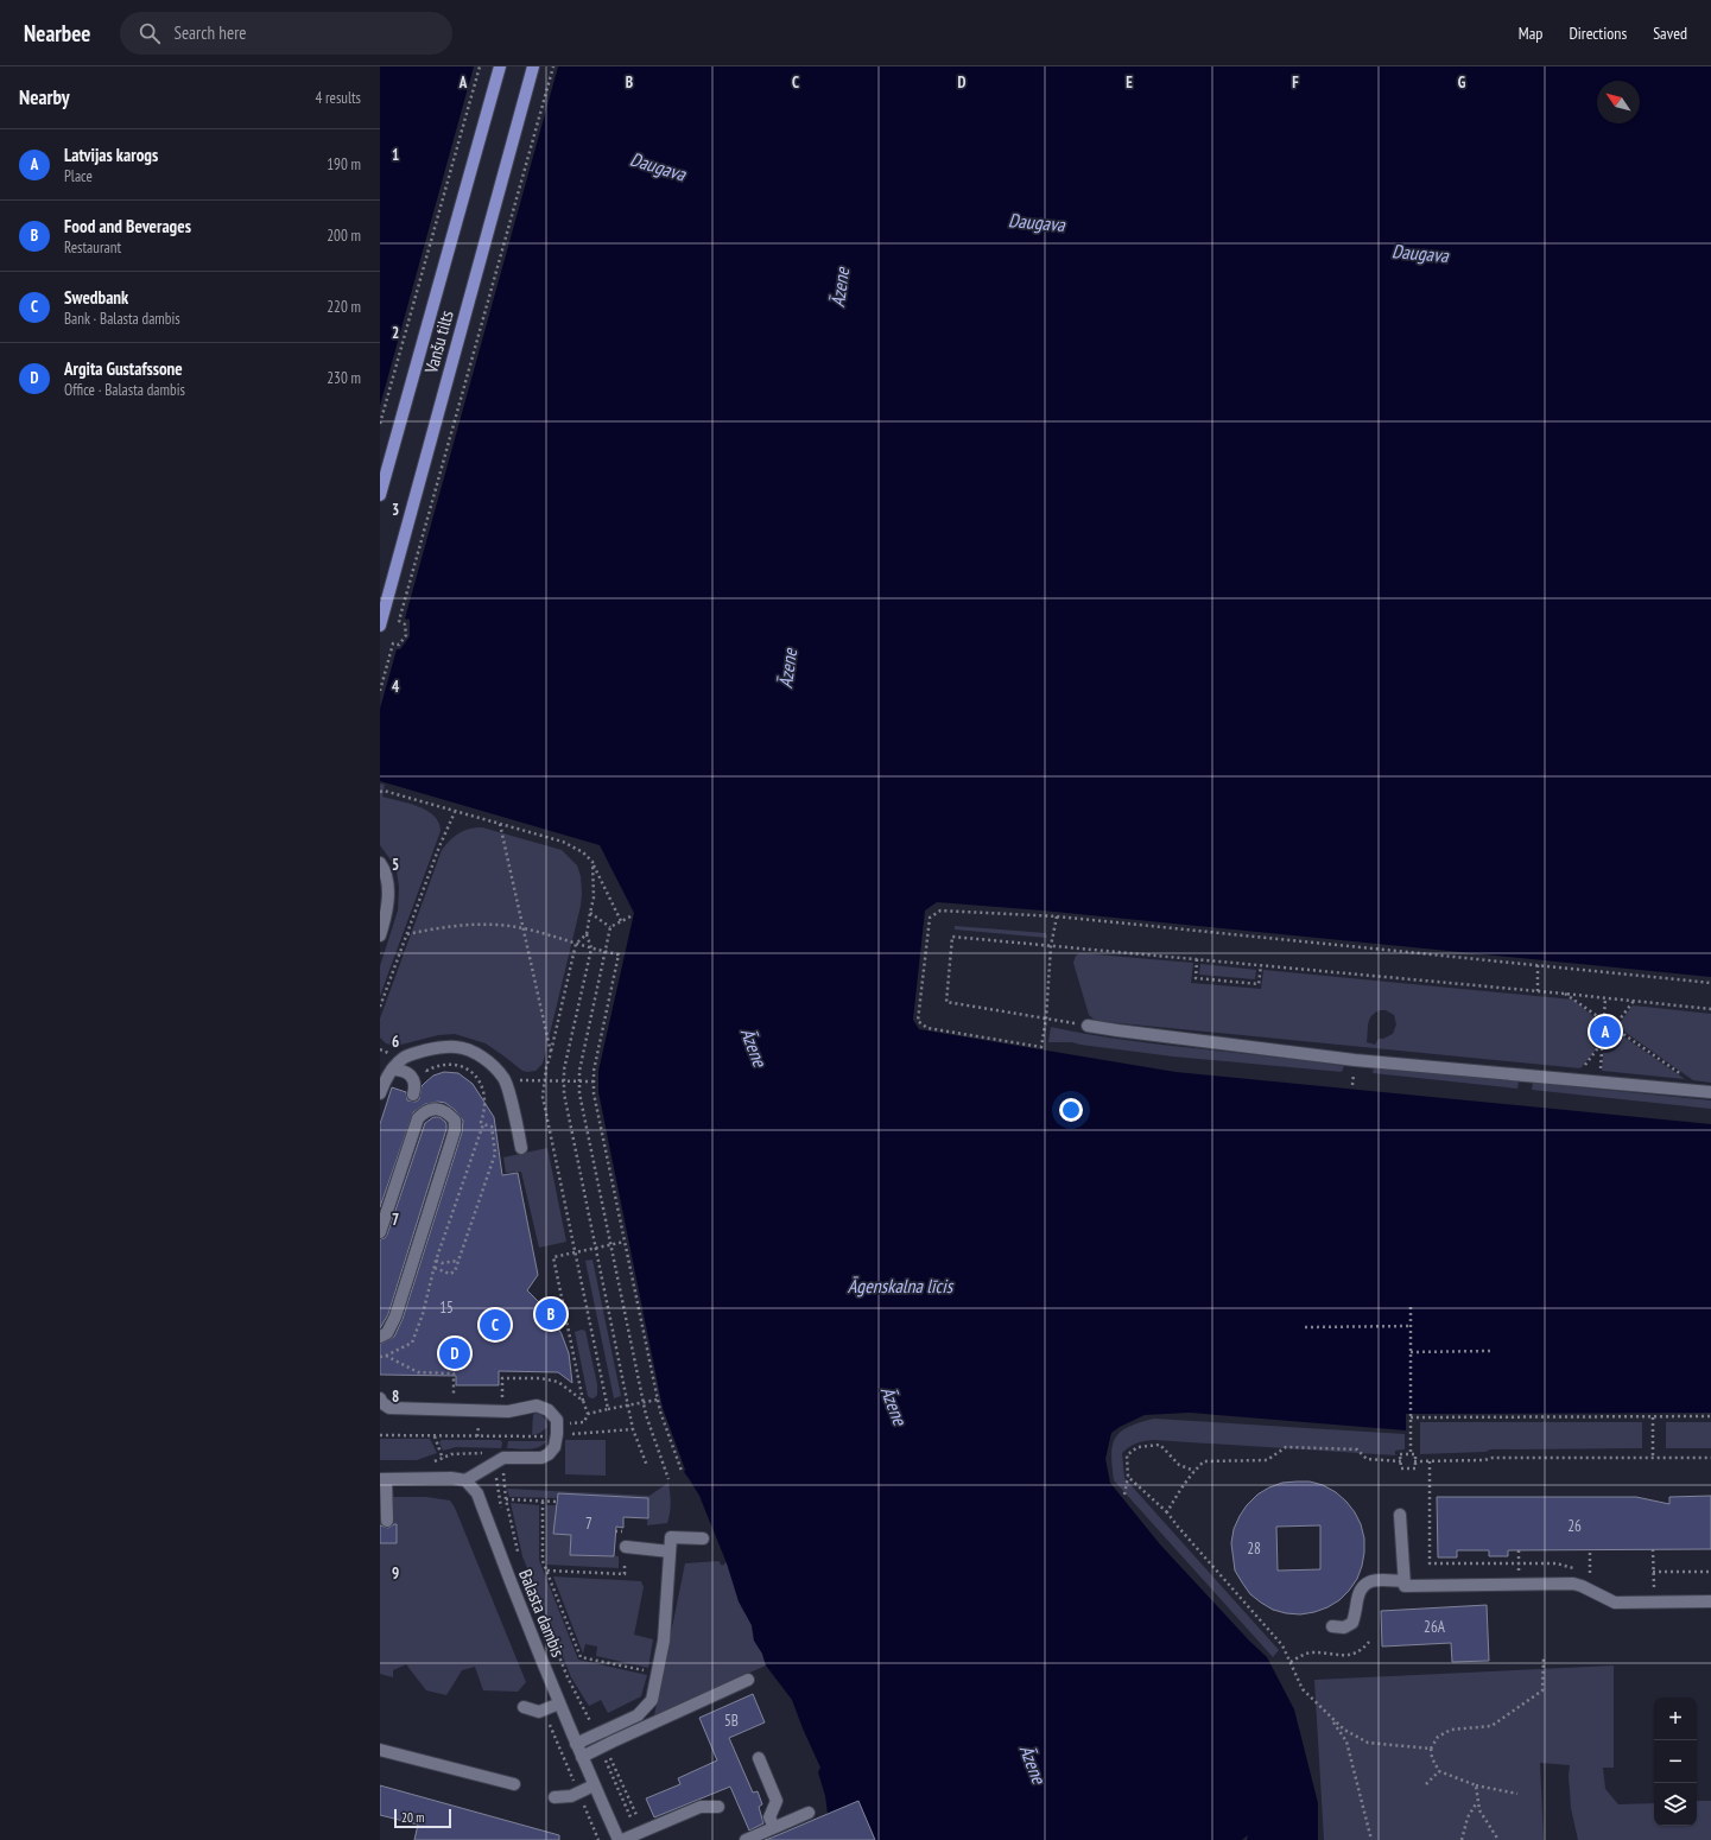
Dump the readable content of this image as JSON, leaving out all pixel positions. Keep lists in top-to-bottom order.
{
  "streets": {
    "main road": ["Vanšu tilts"],
    "street": ["Balasta dambis"]
  },
  "water": ["Daugava", "Āzene", "Āgenskalna līcis"],
  "house_numbers": [
    "15",
    "7",
    "26",
    "28",
    "26A",
    "5B"
  ],
  "scale_bar": "20 m",
  "north": "top left",
  "page": {
    "header": "Nearbee",
    "search": "Search here",
    "nav": ["Map", "Directions", "Saved"],
    "heading": ["Nearby", "4 results"],
    "list": [
      {
        "mark": "A",
        "name": "Latvijas karogs",
        "note": "Place",
        "value": "190 m"
      },
      {
        "mark": "B",
        "name": "Food and Beverages",
        "note": "Restaurant",
        "value": "200 m"
      },
      {
        "mark": "C",
        "name": "Swedbank",
        "note": "Bank · Balasta dambis",
        "value": "220 m"
      },
      {
        "mark": "D",
        "name": "Argita Gustafssone",
        "note": "Office · Balasta dambis",
        "value": "230 m"
      }
    ],
    "pins": [
      "A",
      "B",
      "C",
      "D"
    ],
    "map_buttons": ["+", "−"],
    "scale": "20 m"
  },
  "grid": {
    "columns": [
      "A",
      "B",
      "C",
      "D",
      "E",
      "F",
      "G"
    ],
    "rows": [
      "1",
      "2",
      "3",
      "4",
      "5",
      "6",
      "7",
      "8",
      "9"
    ]
  }
}
